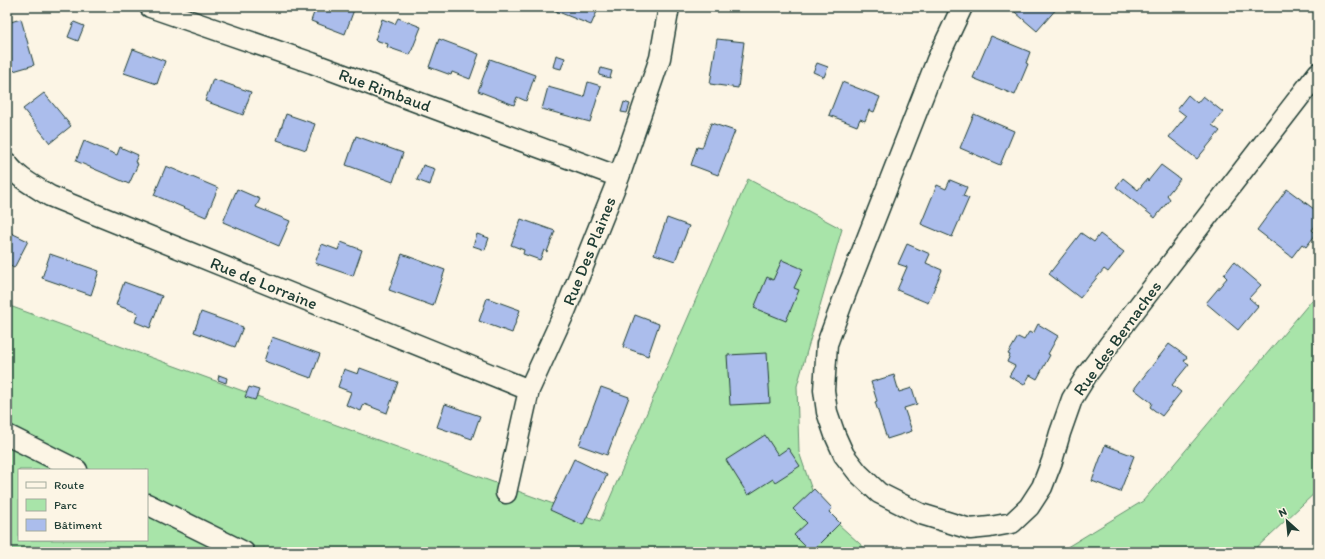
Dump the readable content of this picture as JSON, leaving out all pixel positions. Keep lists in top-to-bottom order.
{
  "streets": {
    "street": [
      "Rue Rimbaud",
      "Rue Des Plaines",
      "Rue de Lorraine",
      "Rue des Bernaches"
    ]
  },
  "crossings": [
    ["Rue Rimbaud", "Rue Des Plaines"],
    ["Rue Des Plaines", "Rue de Lorraine"]
  ],
  "legend": ["Route", "Parc", "Bâtiment"],
  "north": "top left"
}
